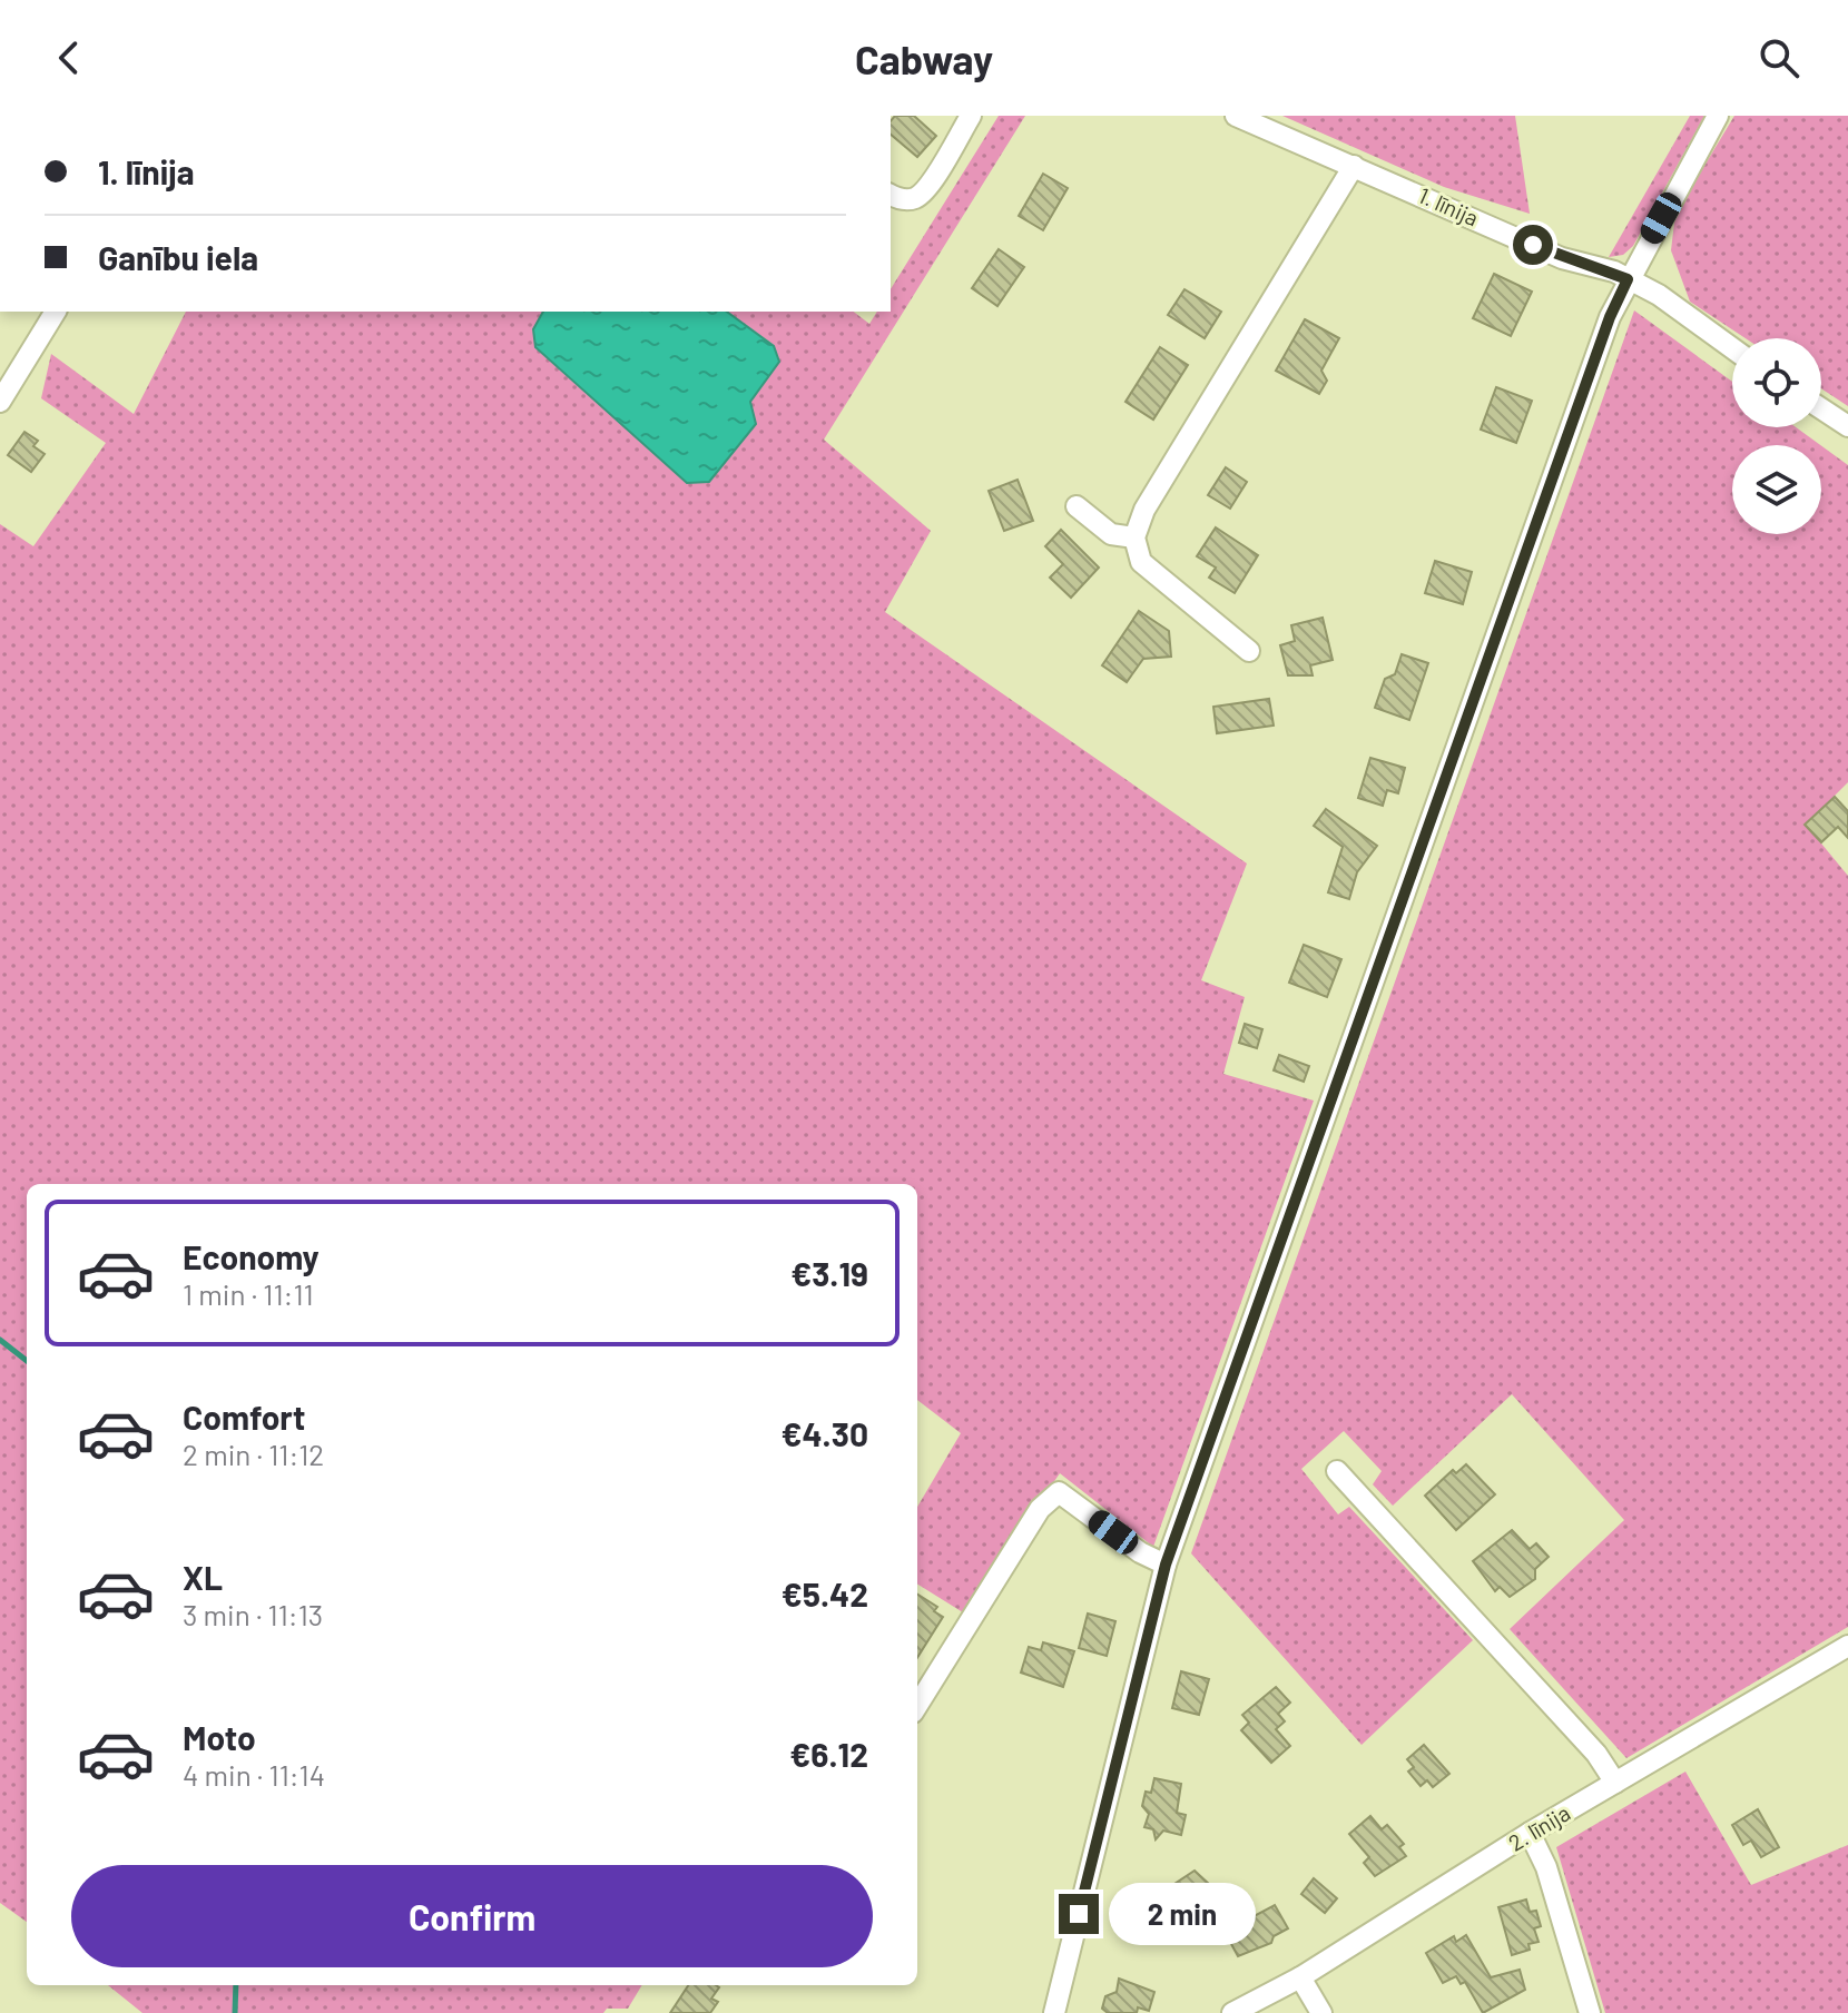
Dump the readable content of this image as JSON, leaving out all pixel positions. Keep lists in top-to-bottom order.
{
  "streets": {
    "street": ["1. līnija", "2. līnija"]
  },
  "page": {
    "header": "Cabway",
    "banner": ["1. līnija", "Ganību iela"],
    "list": [
      {
        "name": "Economy",
        "note": "1 min · 11:11",
        "value": "€3.19"
      },
      {
        "name": "Comfort",
        "note": "2 min · 11:12",
        "value": "€4.30"
      },
      {
        "name": "XL",
        "note": "3 min · 11:13",
        "value": "€5.42"
      },
      {
        "name": "Moto",
        "note": "4 min · 11:14",
        "value": "€6.12"
      }
    ],
    "buttons": "Confirm",
    "bubble": "2 min"
  }
}
